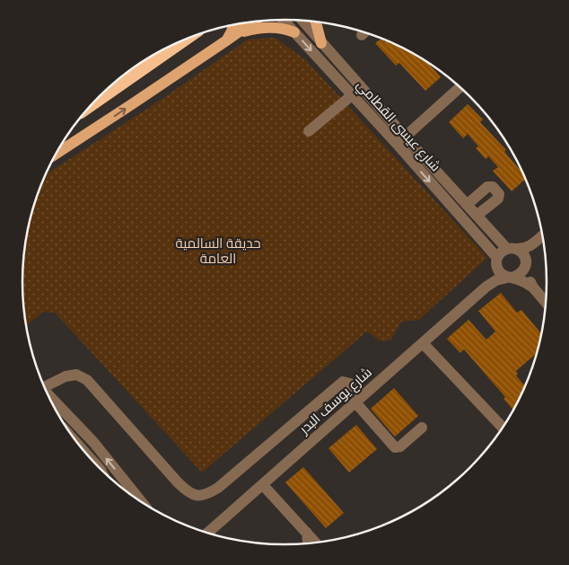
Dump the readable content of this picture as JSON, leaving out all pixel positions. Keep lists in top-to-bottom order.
{
  "streets": {
    "street": ["شارع عيسى القطامي", "شارع يوسف البدر"]
  },
  "crossings": [
    ["شارع عيسى القطامي", "شارع يوسف البدر"]
  ],
  "parks": ["حديقة السالمية العامة"]
}
